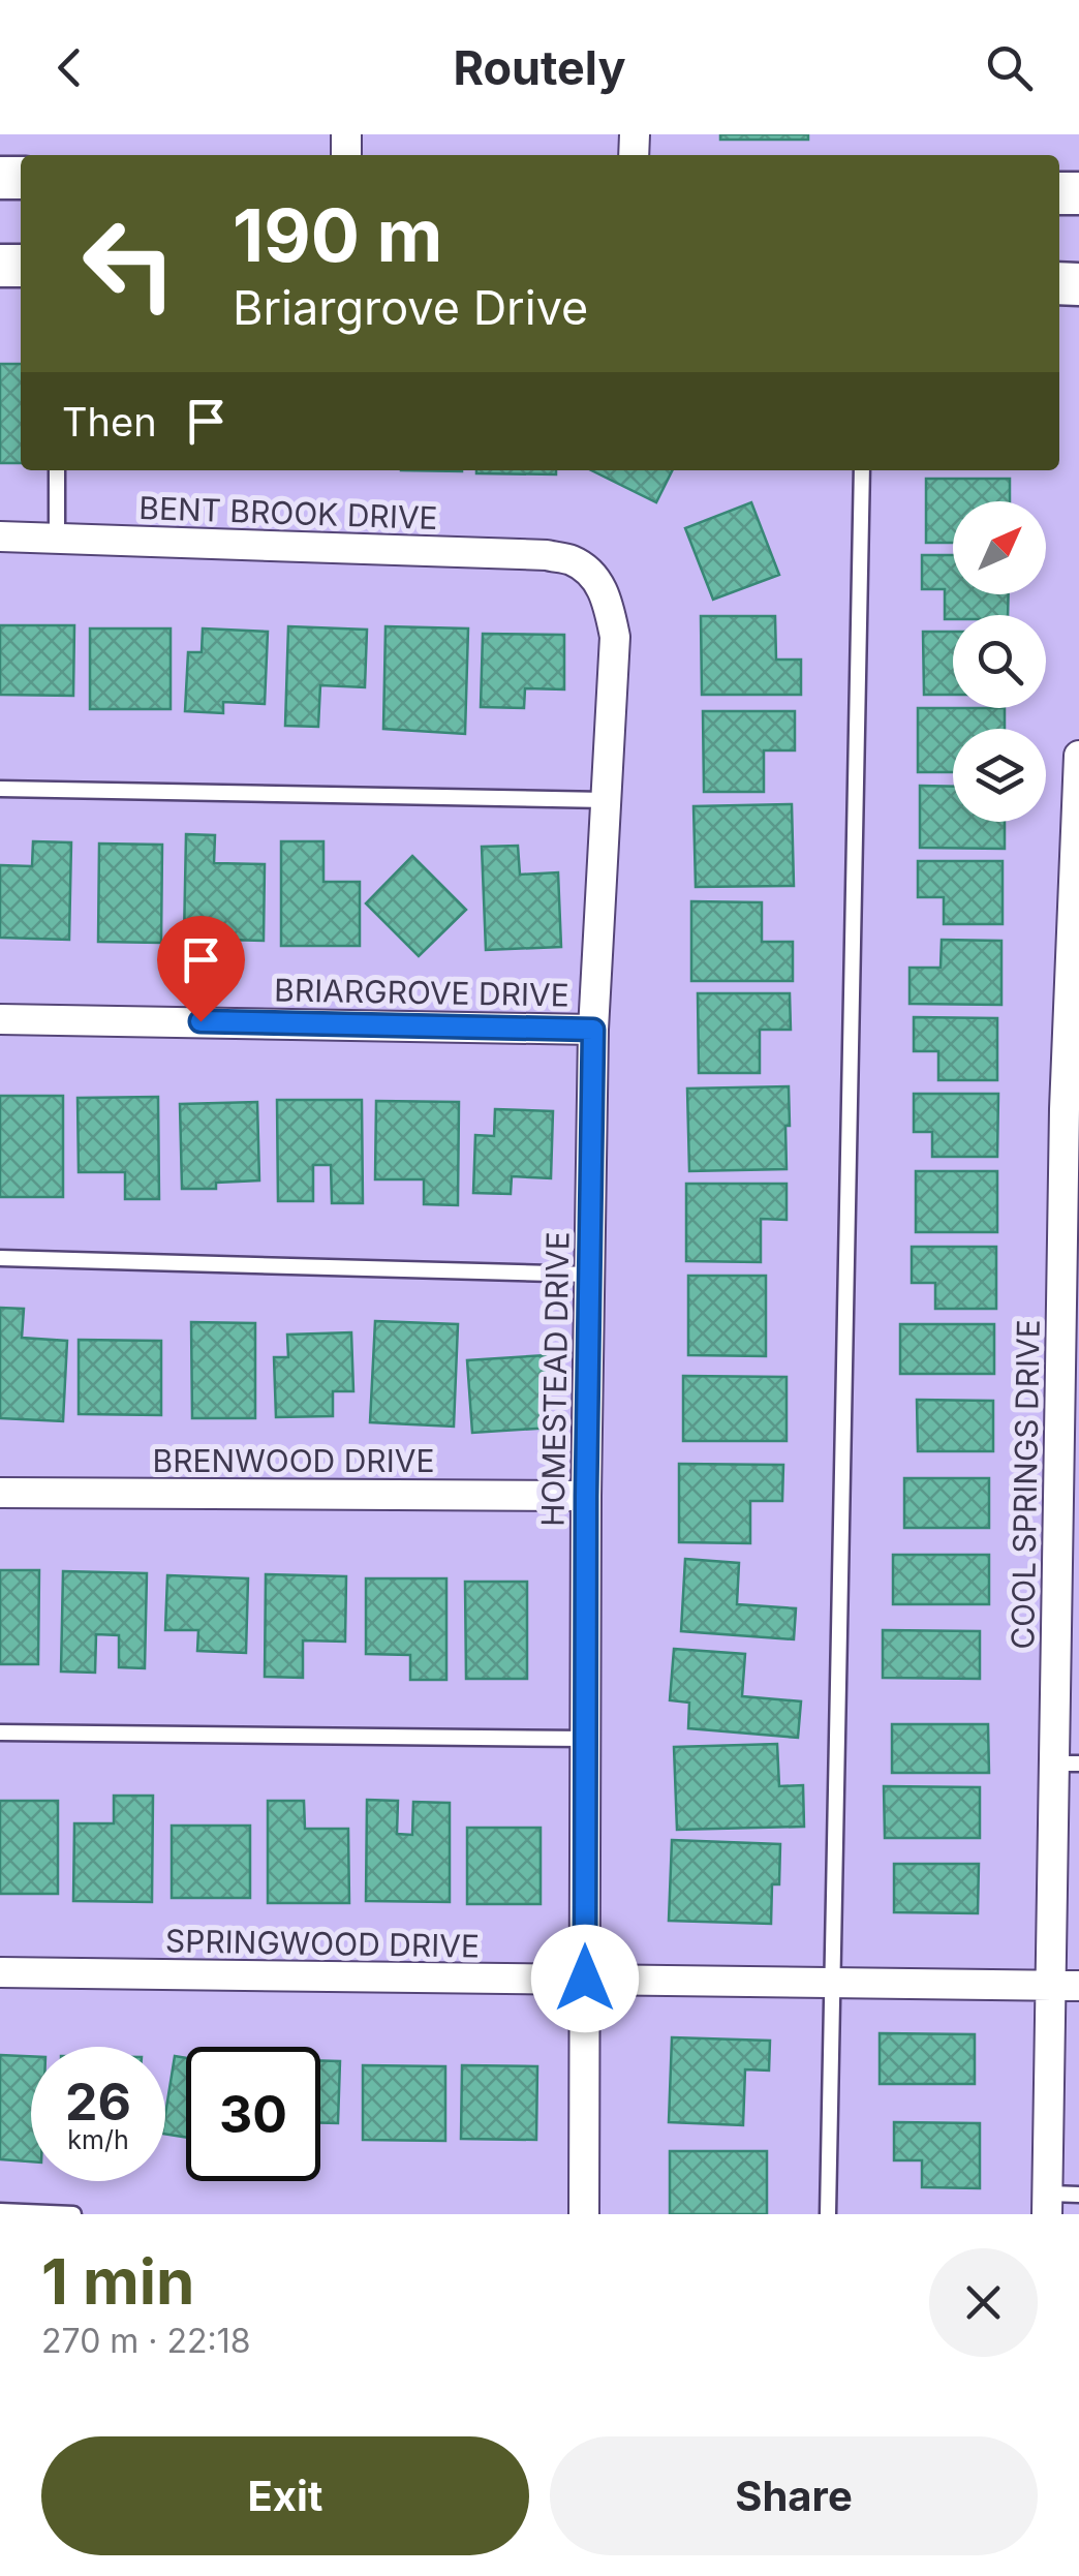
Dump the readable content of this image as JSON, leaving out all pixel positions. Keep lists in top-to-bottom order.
{
  "streets": {
    "street": [
      "BENT BROOK DRIVE",
      "BRIARGROVE DRIVE",
      "HOMESTEAD DRIVE",
      "BRENWOOD DRIVE",
      "COOL SPRINGS DRIVE",
      "SPRINGWOOD DRIVE"
    ]
  },
  "crossings": [
    ["BENT BROOK DRIVE", "HOMESTEAD DRIVE"],
    ["BRIARGROVE DRIVE", "HOMESTEAD DRIVE"],
    ["HOMESTEAD DRIVE", "BRENWOOD DRIVE"],
    ["HOMESTEAD DRIVE", "SPRINGWOOD DRIVE"],
    ["COOL SPRINGS DRIVE", "SPRINGWOOD DRIVE"]
  ],
  "north": "top right",
  "page": {
    "header": "Routely",
    "turn": ["190 m", "Briargrove Drive"],
    "then": "Then",
    "speed": "26 km/h",
    "limit": "30",
    "heading": ["1 min", "270 m · 22:18"],
    "buttons": ["Exit", "Share"]
  }
}
